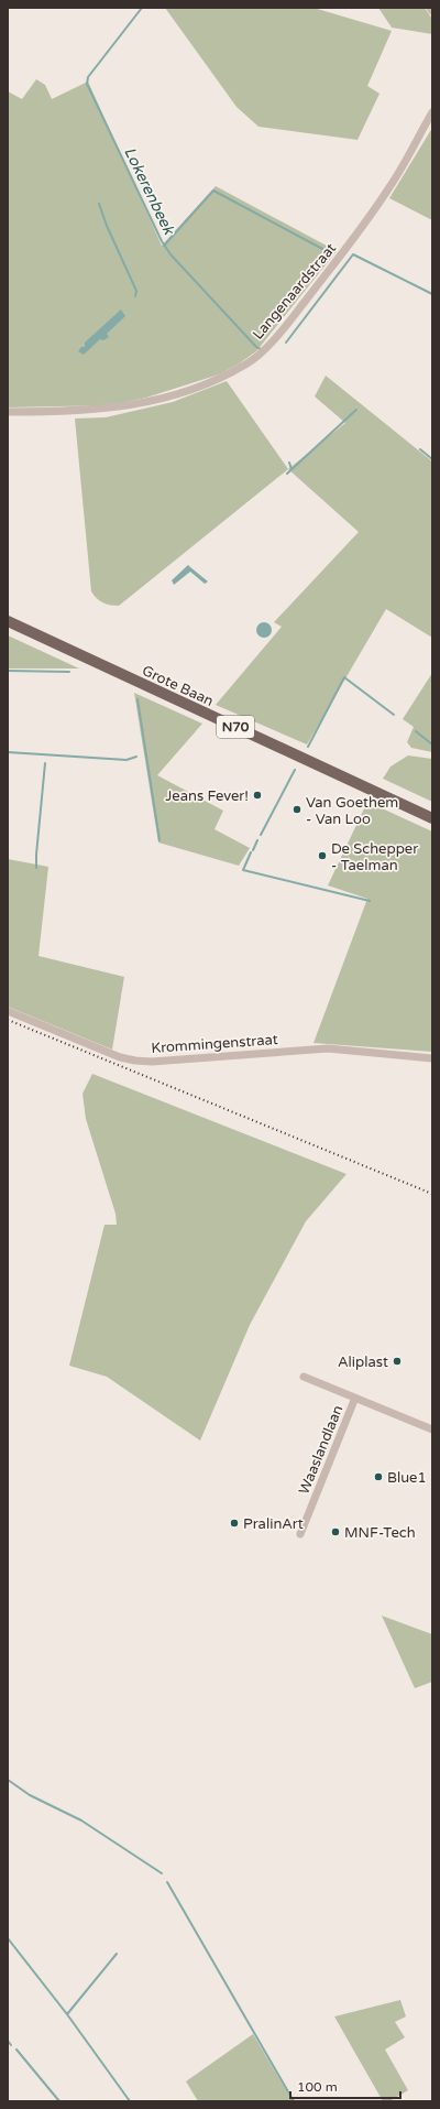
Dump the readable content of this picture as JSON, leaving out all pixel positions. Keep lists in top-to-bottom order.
{
  "streets": {
    "main road": ["Grote Baan", "N70"],
    "street": ["Langenaardstraat", "Krommingenstraat", "Waaslandlaan"]
  },
  "water": ["Lokerenbeek"],
  "places": [
    "Jeans Fever!",
    "Van Goethem - Van Loo",
    "De Schepper - Taelman",
    "Aliplast",
    "Blue1",
    "PralinArt",
    "MNF-Tech"
  ],
  "scale_bar": "100 m"
}
